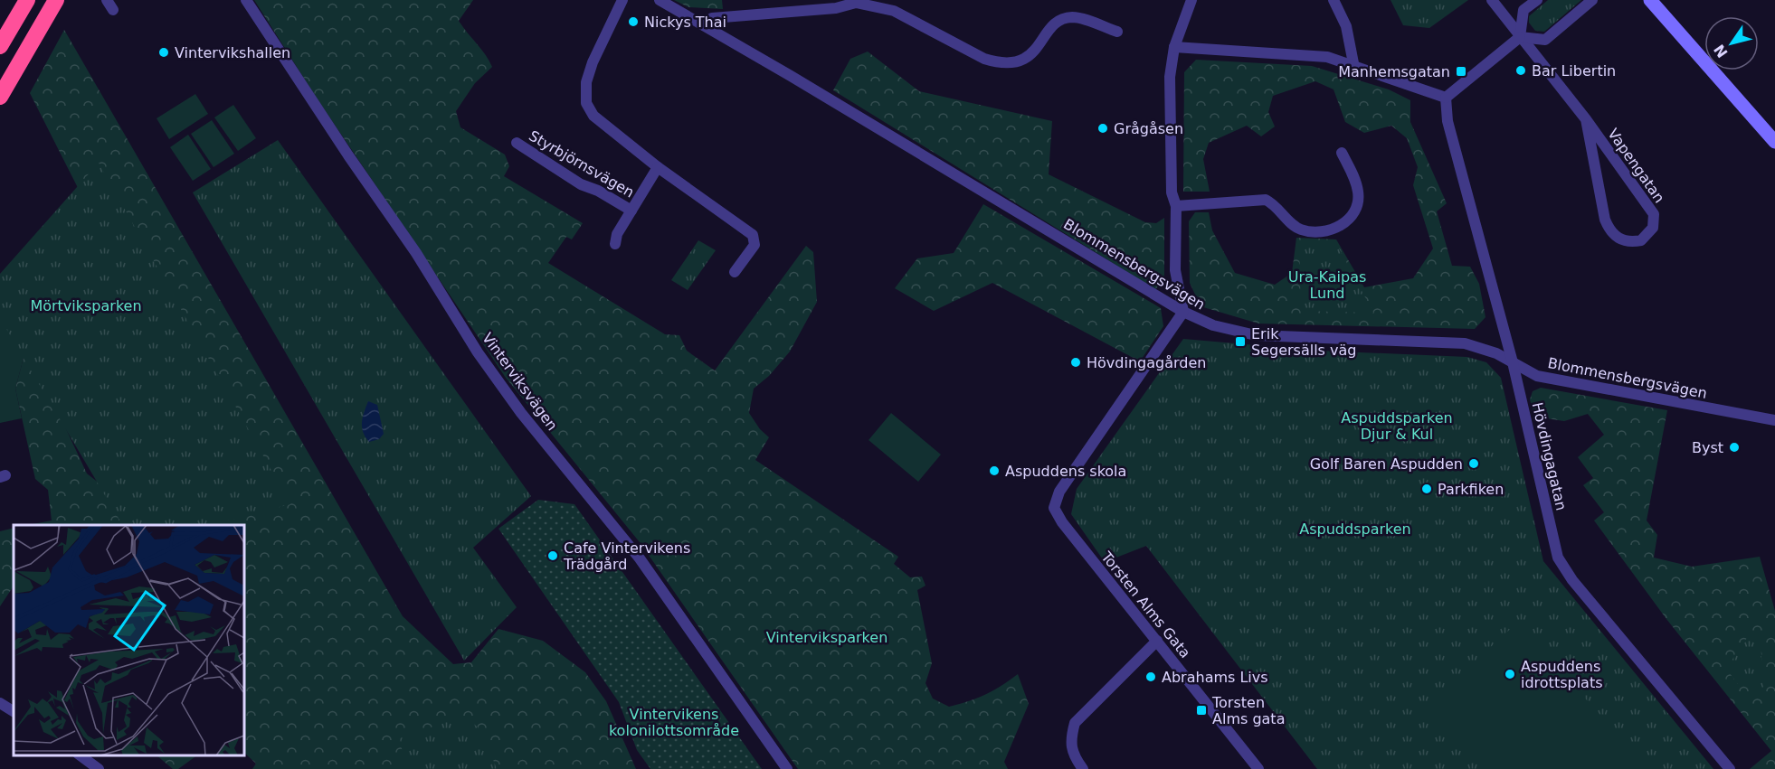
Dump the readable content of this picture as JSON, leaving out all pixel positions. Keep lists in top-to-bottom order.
{
  "streets": {
    "street": [
      "Styrbjörnsvägen",
      "Vapengatan",
      "Blommensbergsvägen",
      "Vinterviksvägen",
      "Hövdingagatan",
      "Torsten Alms Gata"
    ]
  },
  "crossings": [
    ["Blommensbergsvägen", "Hövdingagatan"],
    ["Blommensbergsvägen", "Torsten Alms Gata"]
  ],
  "parks": [
    "Ura-Kaipas Lund",
    "Mörtviksparken",
    "Aspuddsparken Djur & Kul",
    "Aspuddsparken",
    "Vinterviksparken",
    "Vintervikens kolonilottsområde"
  ],
  "places": {
    "other": [
      "Nickys Thai",
      "Vintervikshallen",
      "Bar Libertin",
      "Grågåsen",
      "Hövdingagården",
      "Byst",
      "Golf Baren Aspudden",
      "Aspuddens skola",
      "Parkfiken",
      "Cafe Vintervikens Trädgård",
      "Aspuddens idrottsplats",
      "Abrahams Livs"
    ],
    "transit": ["Manhemsgatan", "Erik Segersälls väg", "Torsten Alms gata"]
  },
  "north": "bottom left"
}
